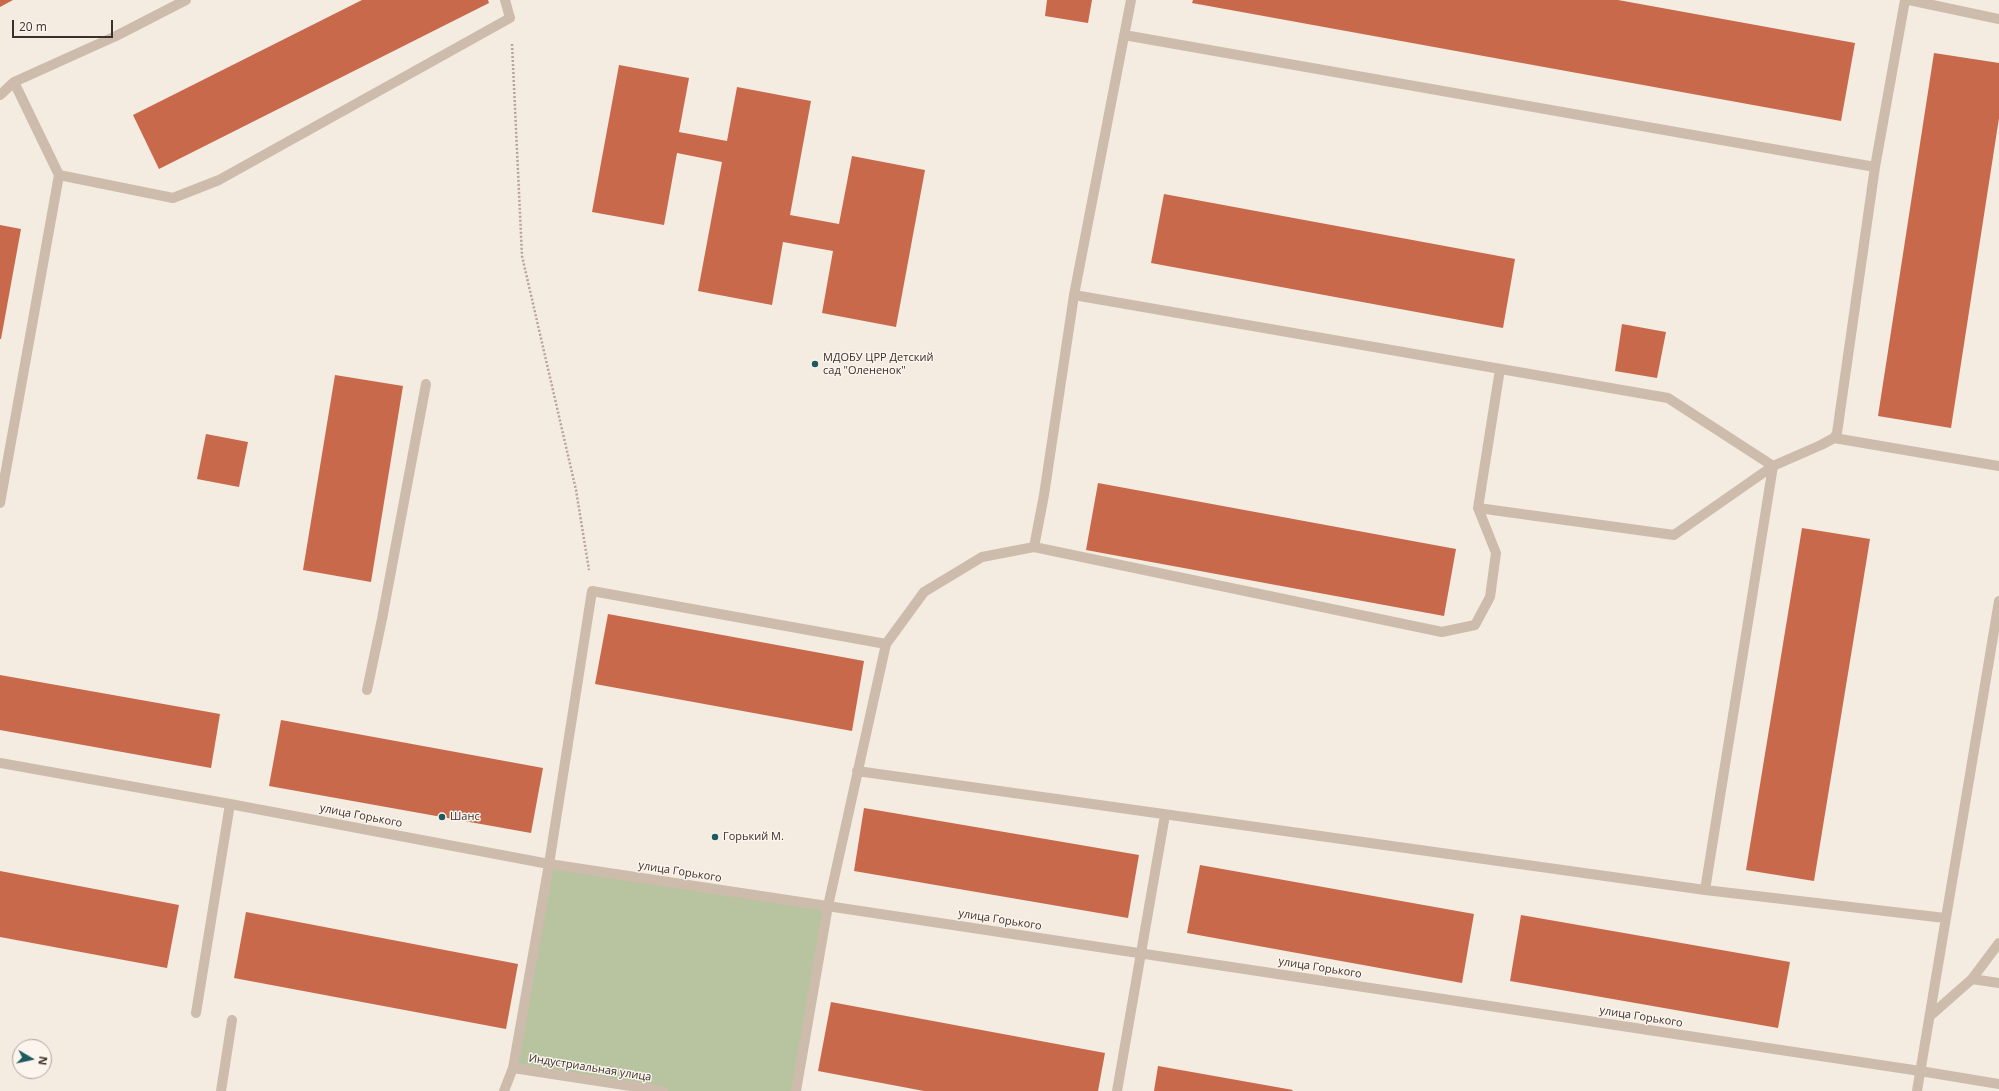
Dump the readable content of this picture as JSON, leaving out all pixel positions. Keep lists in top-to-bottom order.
{
  "streets": {
    "street": ["улица Горького", "Индустриальная улица"]
  },
  "places": ["МДОБУ ЦРР Детский сад \"Олененок\"", "Шанс", "Горький М."],
  "scale_bar": "20 m",
  "north": "right"
}
